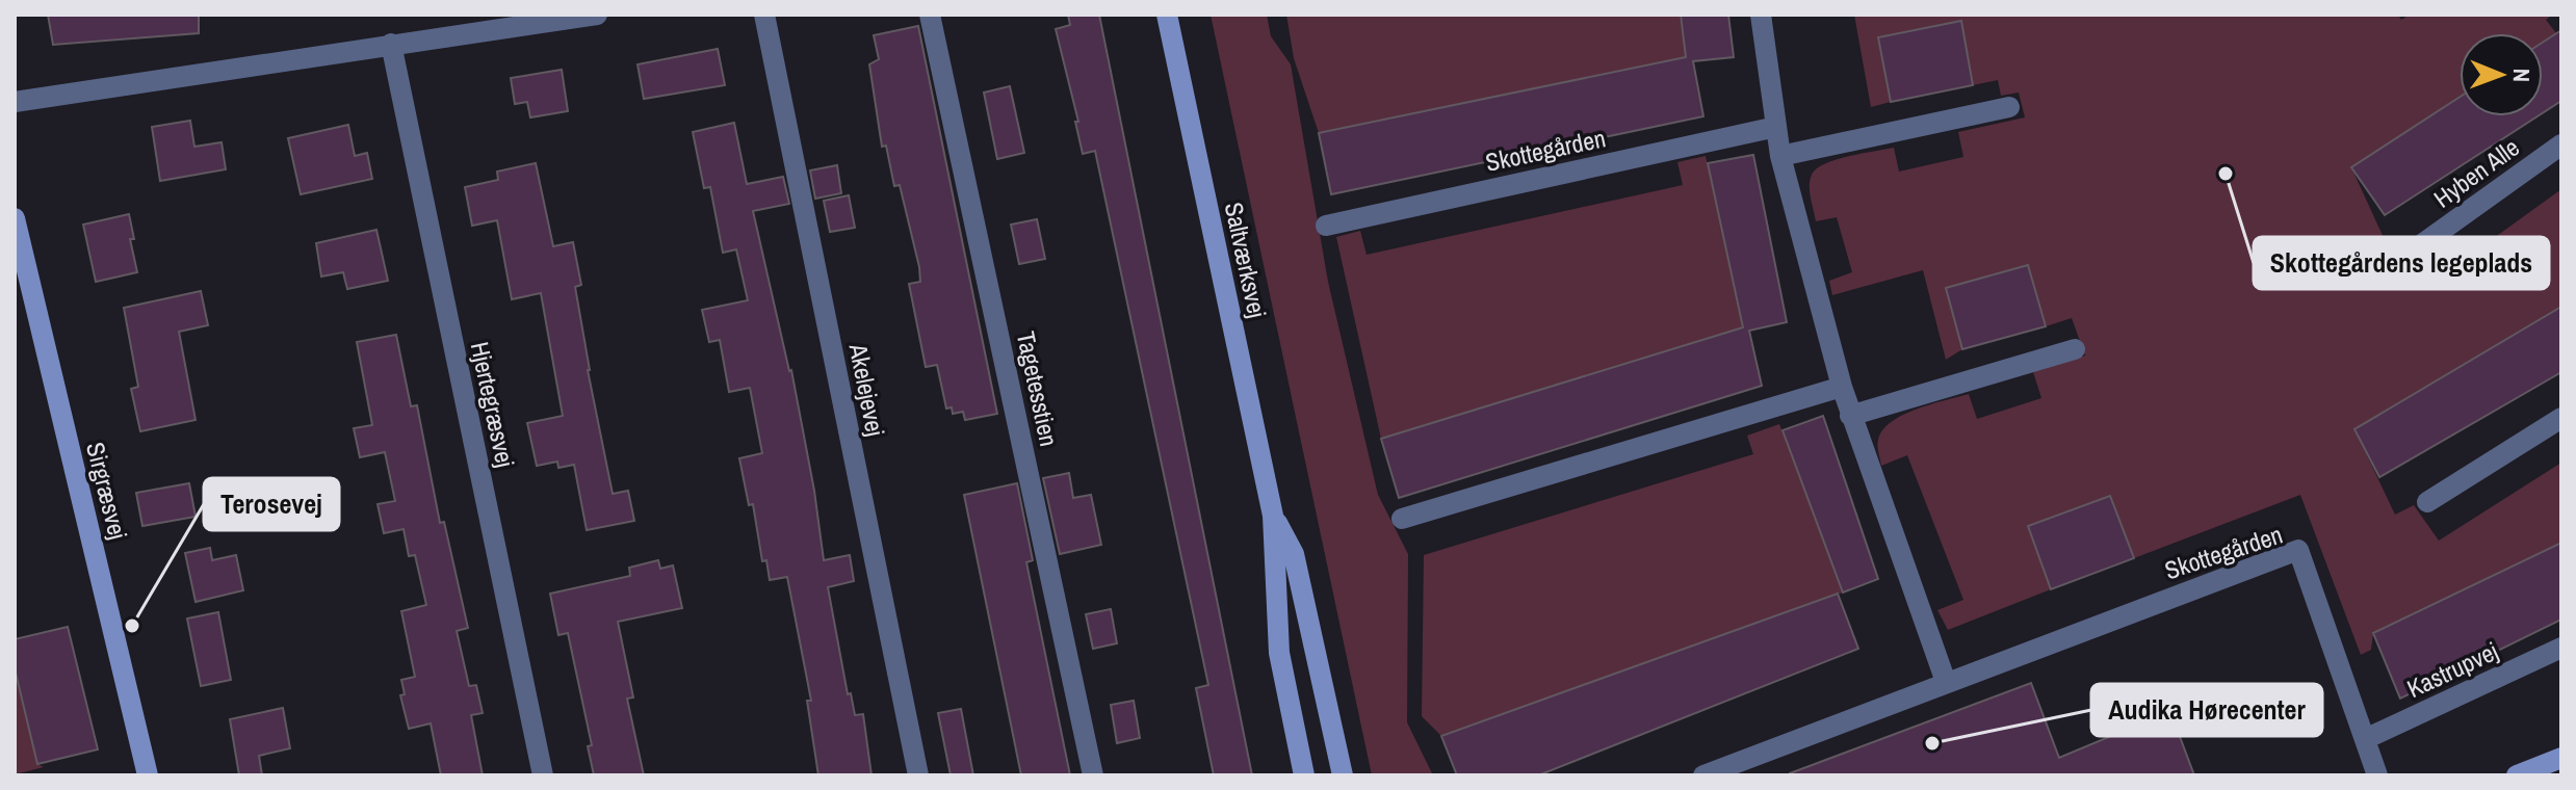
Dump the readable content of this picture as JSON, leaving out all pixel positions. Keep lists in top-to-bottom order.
{
  "streets": {
    "street": [
      "Skottegården",
      "Hyben Alle",
      "Saltværksvej",
      "Tagetesstien",
      "Akelejevej",
      "Hjertegræsvej",
      "Sirgræsvej",
      "Kastrupvej"
    ]
  },
  "crossings": [
    ["Skottegården", "Kastrupvej"]
  ],
  "places": ["Skottegårdens legeplads", "Terosevej", "Audika Hørecenter"],
  "north": "right"
}
